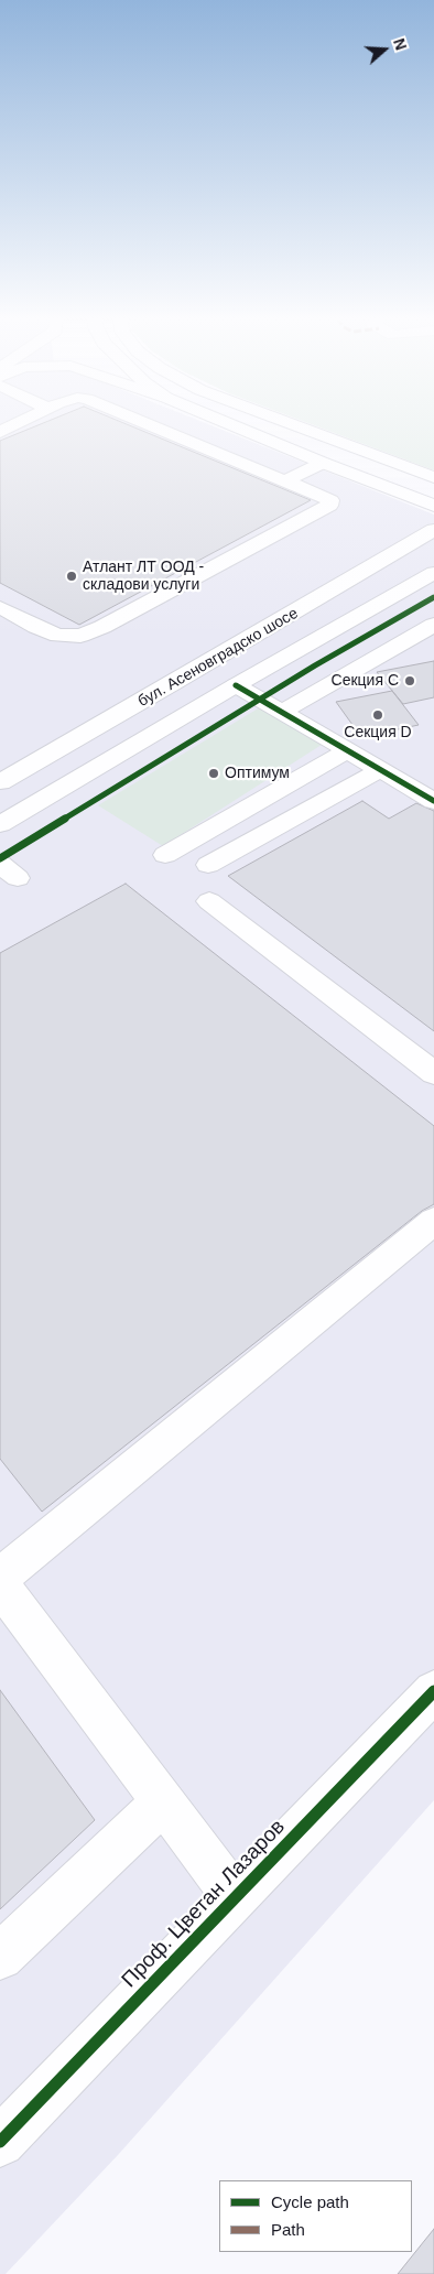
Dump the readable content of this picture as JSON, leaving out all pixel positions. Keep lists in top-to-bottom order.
{
  "streets": {
    "main road": ["бул. Асеновградско шосе", "Проф. Цветан Лазаров"]
  },
  "places": [
    "Атлант ЛТ ООД - складови услуги",
    "Секция C",
    "Секция D",
    "Оптимум"
  ],
  "legend": ["Cycle path", "Path"],
  "north": "right"
}
